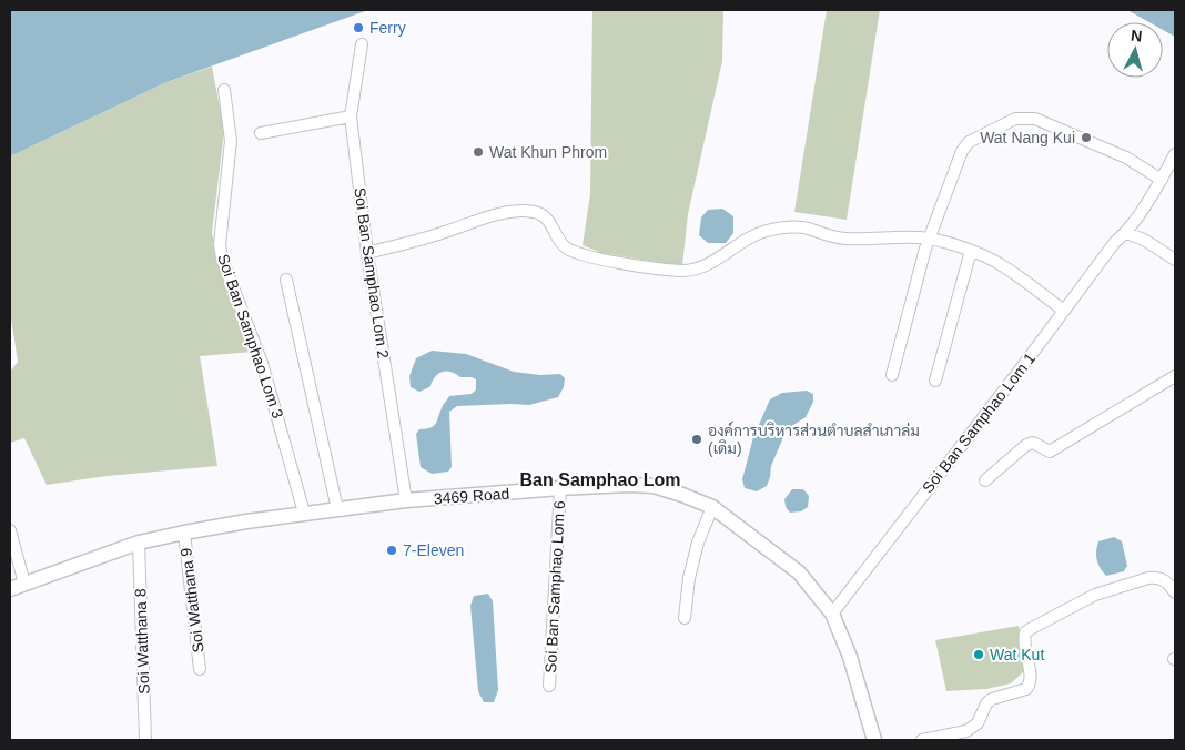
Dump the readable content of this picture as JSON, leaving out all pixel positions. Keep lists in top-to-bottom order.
{
  "streets": {
    "street": [
      "Soi Ban Samphao Lom 2",
      "Soi Ban Samphao Lom 3",
      "Soi Ban Samphao Lom 1",
      "3469 Road",
      "Soi Ban Samphao Lom 6",
      "Soi Watthana 9",
      "Soi Watthana 8"
    ]
  },
  "crossings": [
    ["Soi Ban Samphao Lom 2", "3469 Road"],
    ["Soi Ban Samphao Lom 3", "3469 Road"],
    ["Soi Ban Samphao Lom 1", "3469 Road"],
    ["3469 Road", "Soi Ban Samphao Lom 6"],
    ["3469 Road", "Soi Watthana 9"],
    ["3469 Road", "Soi Watthana 8"]
  ],
  "districts": ["Ban Samphao Lom"],
  "places": [
    "Ferry",
    "Wat Nang Kui",
    "Wat Khun Phrom",
    "องค์การบริหารส่วนตำบลสำเภาล่ม (เดิม)",
    "7-Eleven",
    "Wat Kut"
  ],
  "north": "top"
}
